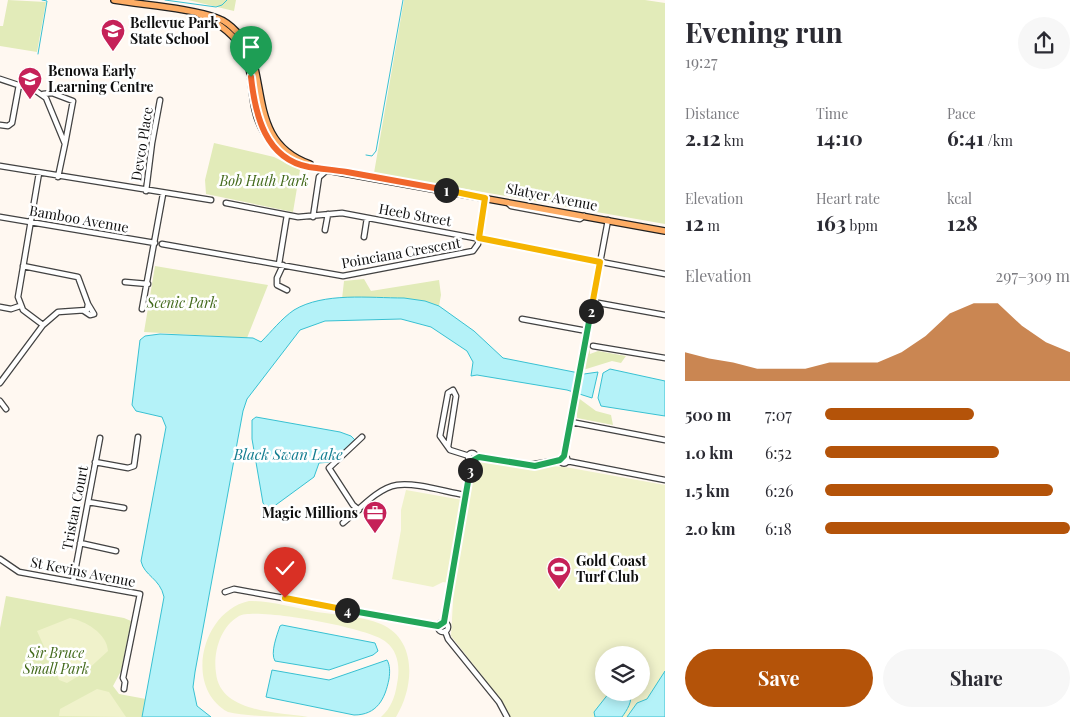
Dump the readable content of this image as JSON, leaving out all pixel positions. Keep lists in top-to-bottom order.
{
  "streets": {
    "main road": ["Slatyer Avenue"],
    "street": [
      "Devco Place",
      "Heeb Street",
      "Bamboo Avenue",
      "Poinciana Crescent",
      "Tristan Court",
      "St Kevins Avenue"
    ]
  },
  "crossings": [
    ["Slatyer Avenue", "Poinciana Crescent"],
    ["Heeb Street", "Poinciana Crescent"],
    ["Tristan Court", "St Kevins Avenue"]
  ],
  "water": ["Black Swan Lake"],
  "parks": ["Bob Huth Park", "Scenic Park", "Sir Bruce Small Park"],
  "places": {
    "school or university": ["Bellevue Park State School", "Benowa Early Learning Centre"],
    "office": ["Magic Millions"],
    "sports": ["Gold Coast Turf Club"]
  },
  "page": {
    "heading": ["Evening run", "19:27"],
    "stats": [
      ["Distance", "2.12 km"],
      ["Time", "14:10"],
      ["Pace", "6:41 /km"],
      ["Elevation", "12 m"],
      ["Heart rate", "163 bpm"],
      ["kcal", "128"]
    ],
    "pins": [
      "1",
      "2",
      "3",
      "4"
    ],
    "chart": ["Elevation", "297–309 m"],
    "list": [
      {
        "name": "500 m",
        "note": "7:07"
      },
      {
        "name": "1.0 km",
        "note": "6:52"
      },
      {
        "name": "1.5 km",
        "note": "6:26"
      },
      {
        "name": "2.0 km",
        "note": "6:18"
      }
    ],
    "buttons": ["Save", "Share"]
  }
}
